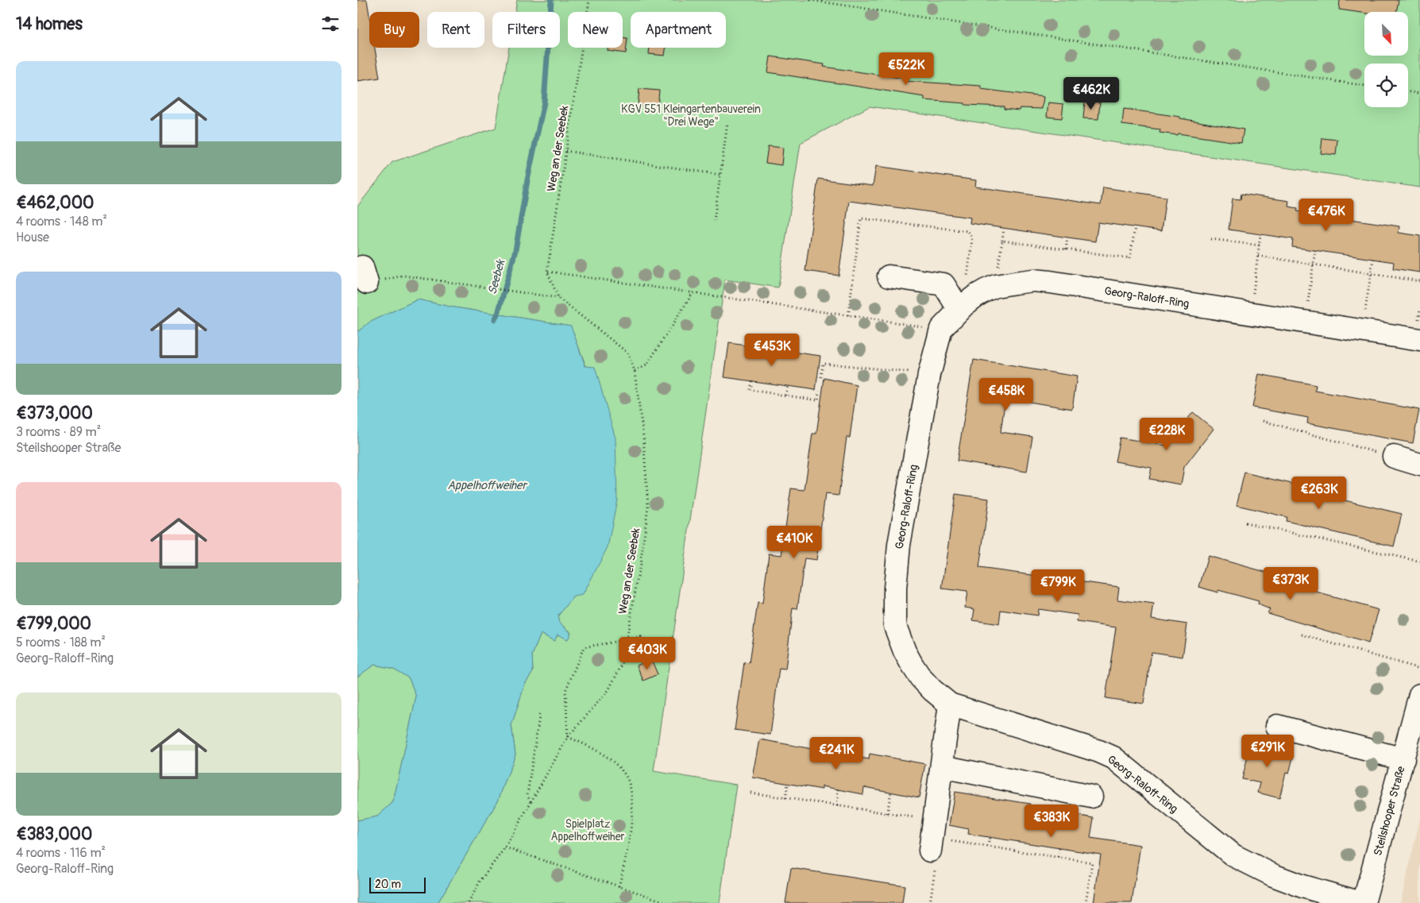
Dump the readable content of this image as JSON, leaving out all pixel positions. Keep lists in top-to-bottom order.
{
  "streets": {
    "street": ["Georg-Raloff-Ring", "Steilshooper Straße"],
    "path": ["Weg an der Seebek"]
  },
  "crossings": [
    ["Georg-Raloff-Ring", "Steilshooper Straße"]
  ],
  "water": ["Seebek", "Appelhoffweiher"],
  "parks": ["KGV 551 Kleingartenbauverein \"Drei Wege\"", "Spielplatz Appelhoffweiher"],
  "scale_bar": "20 m",
  "north": "bottom right",
  "page": {
    "heading": "14 homes",
    "chip": [
      "Buy",
      "Rent",
      "Filters",
      "New",
      "Apartment"
    ],
    "list": [
      {
        "name": "€462,000",
        "note": "4 rooms · 148 m² · House"
      },
      {
        "name": "€373,000",
        "note": "3 rooms · 89 m² · Steilshooper Straße"
      },
      {
        "name": "€799,000",
        "note": "5 rooms · 188 m² · Georg-Raloff-Ring"
      },
      {
        "name": "€383,000",
        "note": "4 rooms · 116 m² · Georg-Raloff-Ring"
      }
    ],
    "price": [
      "€522K",
      "€462K",
      "€476K",
      "€453K",
      "€458K",
      "€228K",
      "€263K",
      "€410K",
      "€373K",
      "€799K",
      "€403K",
      "€291K",
      "€241K",
      "€383K"
    ],
    "scale": "20 m"
  }
}
